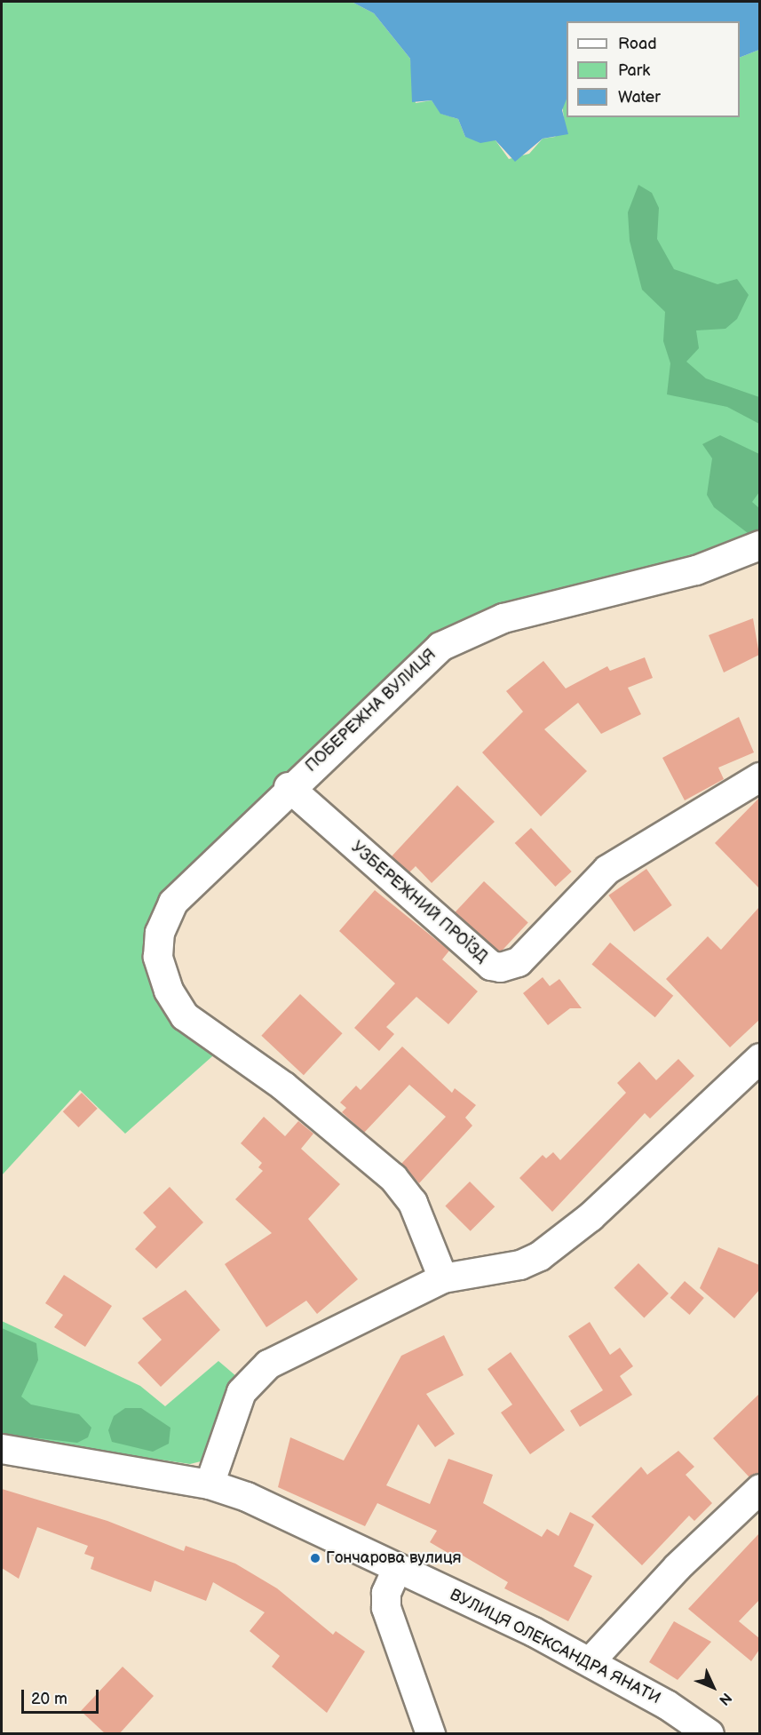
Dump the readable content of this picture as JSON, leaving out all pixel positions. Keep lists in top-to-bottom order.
{
  "streets": {
    "street": ["ПОБЕРЕЖНА ВУЛИЦЯ", "УЗБЕРЕЖНИЙ ПРОЇЗД", "ВУЛИЦЯ ОЛЕКСАНДРА ЯНАТИ"]
  },
  "crossings": [
    ["ПОБЕРЕЖНА ВУЛИЦЯ", "УЗБЕРЕЖНИЙ ПРОЇЗД"]
  ],
  "places": ["Гончарова вулиця"],
  "legend": ["Road", "Park", "Water"],
  "scale_bar": "20 m",
  "north": "bottom right"
}
